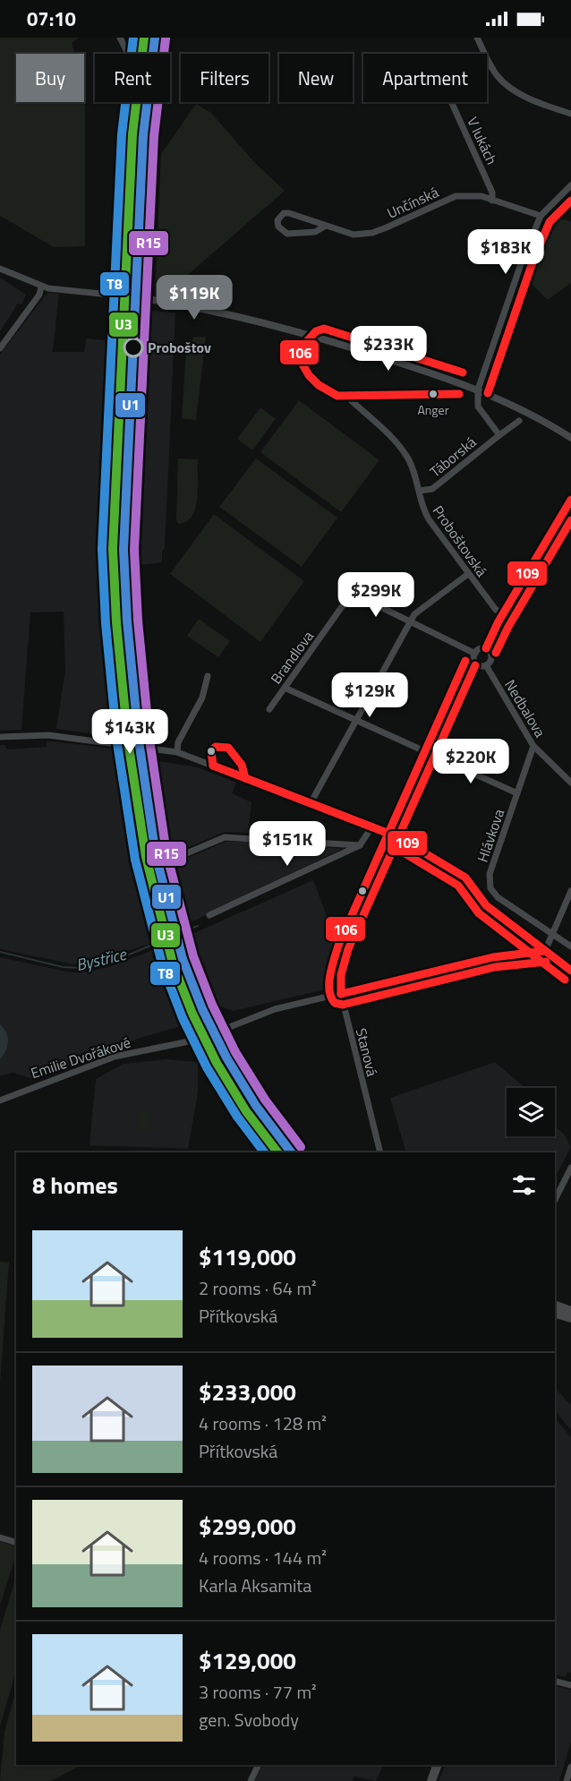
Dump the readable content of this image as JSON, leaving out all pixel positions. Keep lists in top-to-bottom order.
{
  "streets": {
    "street": [
      "V lukách",
      "Unčínská",
      "Táborská",
      "Proboštovská",
      "Brandlova",
      "Nedbalova",
      "Hlávkova",
      "Stanová",
      "Emilie Dvořákové"
    ]
  },
  "crossings": [
    ["V lukách", "Unčínská"],
    ["Táborská", "Proboštovská"],
    ["Nedbalova", "Hlávkova"],
    ["Nedbalova", "Stanová"],
    ["Stanová", "Emilie Dvořákové"]
  ],
  "water": ["Bystřice"],
  "places": ["Proboštov", "Anger"],
  "lines": [
    "transit line U1",
    "transit line U3",
    "transit line T8",
    "transit line R15",
    "transit line 106",
    "transit line 109"
  ],
  "page": {
    "status": "07:10",
    "chip": [
      "Buy",
      "Rent",
      "Filters",
      "New",
      "Apartment"
    ],
    "price": [
      "$183K",
      "$119K",
      "$233K",
      "$299K",
      "$129K",
      "$143K",
      "$220K",
      "$151K"
    ],
    "heading": "8 homes",
    "list": [
      {
        "name": "$119,000",
        "note": "2 rooms · 64 m² · Přítkovská"
      },
      {
        "name": "$233,000",
        "note": "4 rooms · 128 m² · Přítkovská"
      },
      {
        "name": "$299,000",
        "note": "4 rooms · 144 m² · Karla Aksamita"
      },
      {
        "name": "$129,000",
        "note": "3 rooms · 77 m² · gen. Svobody"
      }
    ]
  }
}
